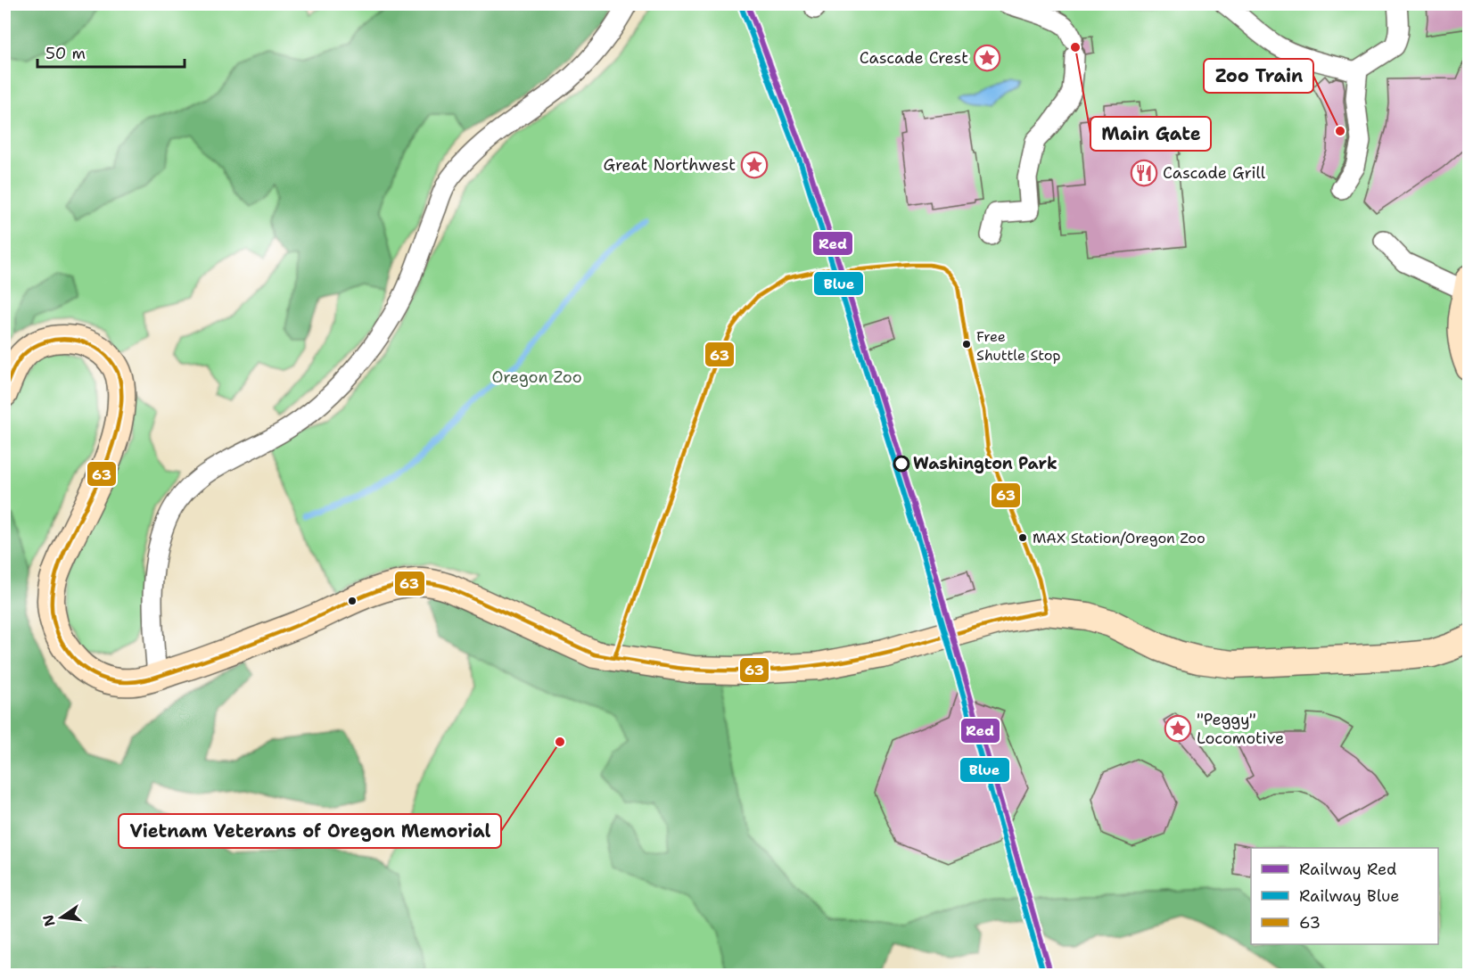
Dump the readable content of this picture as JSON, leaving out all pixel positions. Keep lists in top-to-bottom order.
{
  "parks": ["Oregon Zoo"],
  "places": {
    "other": [
      "Main Gate",
      "Zoo Train",
      "Free Shuttle Stop",
      "Washington Park",
      "MAX Station/Oregon Zoo",
      "Vietnam Veterans of Oregon Memorial"
    ],
    "place": ["Cascade Crest", "Great Northwest", "\"Peggy\" Locomotive"],
    "restaurant": ["Cascade Grill"]
  },
  "lines": ["rail line Red", "rail line Blue", "transit line 63"],
  "legend": ["Railway Red", "Railway Blue", "63"],
  "scale_bar": "50 m",
  "north": "left"
}
